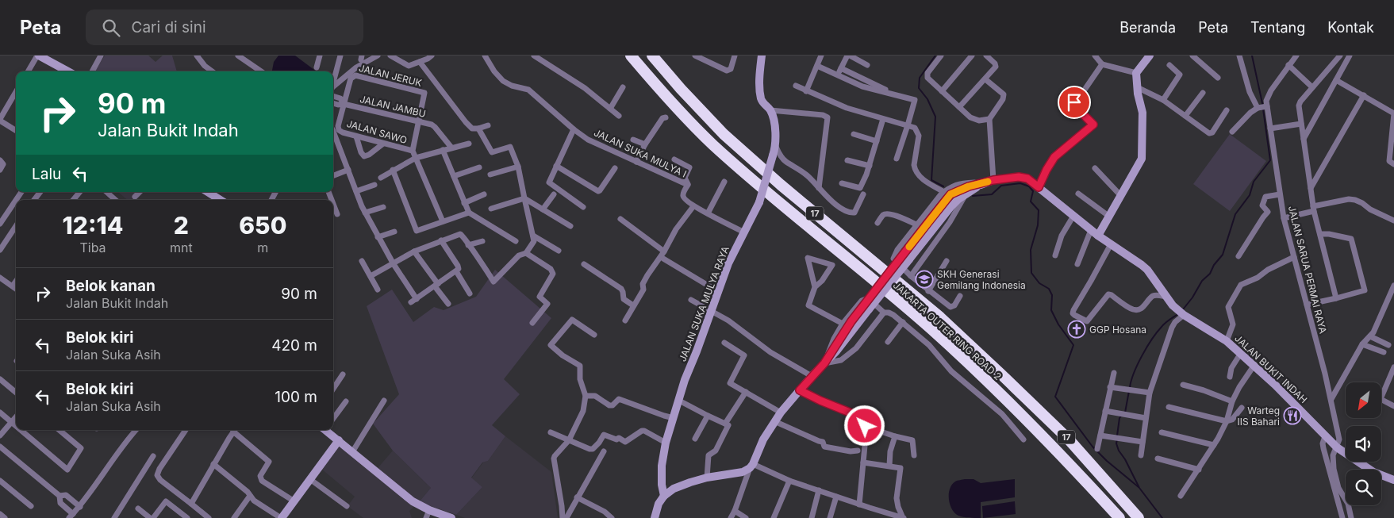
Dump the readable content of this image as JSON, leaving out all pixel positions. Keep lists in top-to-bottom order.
{
  "streets": {
    "highway": ["17", "JAKARTA OUTER RING ROAD 2"],
    "main road": ["JALAN SUKA MULYA RAYA", "JALAN BUKIT INDAH"],
    "street": [
      "JALAN JERUK",
      "JALAN JAMBU",
      "JALAN SAWO",
      "JALAN SUKA MULYA I",
      "JALAN SARUA PERMAI RAYA"
    ]
  },
  "crossings": [
    ["JALAN JERUK", "JALAN JAMBU"],
    ["JALAN JERUK", "JALAN SAWO"],
    ["JALAN JAMBU", "JALAN SAWO"],
    ["JALAN SARUA PERMAI RAYA", "JALAN BUKIT INDAH"]
  ],
  "places": {
    "school or university": ["SKH Generasi Gemilang Indonesia"],
    "church": ["GGP Hosana"],
    "restaurant": ["Warteg IIS Bahari"]
  },
  "north": "bottom left",
  "page": {
    "header": "Peta",
    "search": "Cari di sini",
    "nav": [
      "Beranda",
      "Peta",
      "Tentang",
      "Kontak"
    ],
    "turn": ["90 m", "Jalan Bukit Indah"],
    "then": "Lalu",
    "eta": [
      "12:14",
      "Tiba",
      "2",
      "mnt",
      "650",
      "m"
    ],
    "list": [
      {
        "name": "Belok kanan",
        "note": "Jalan Bukit Indah",
        "value": "90 m"
      },
      {
        "name": "Belok kiri",
        "note": "Jalan Suka Asih",
        "value": "420 m"
      },
      {
        "name": "Belok kiri",
        "note": "Jalan Suka Asih",
        "value": "100 m"
      }
    ]
  }
}
